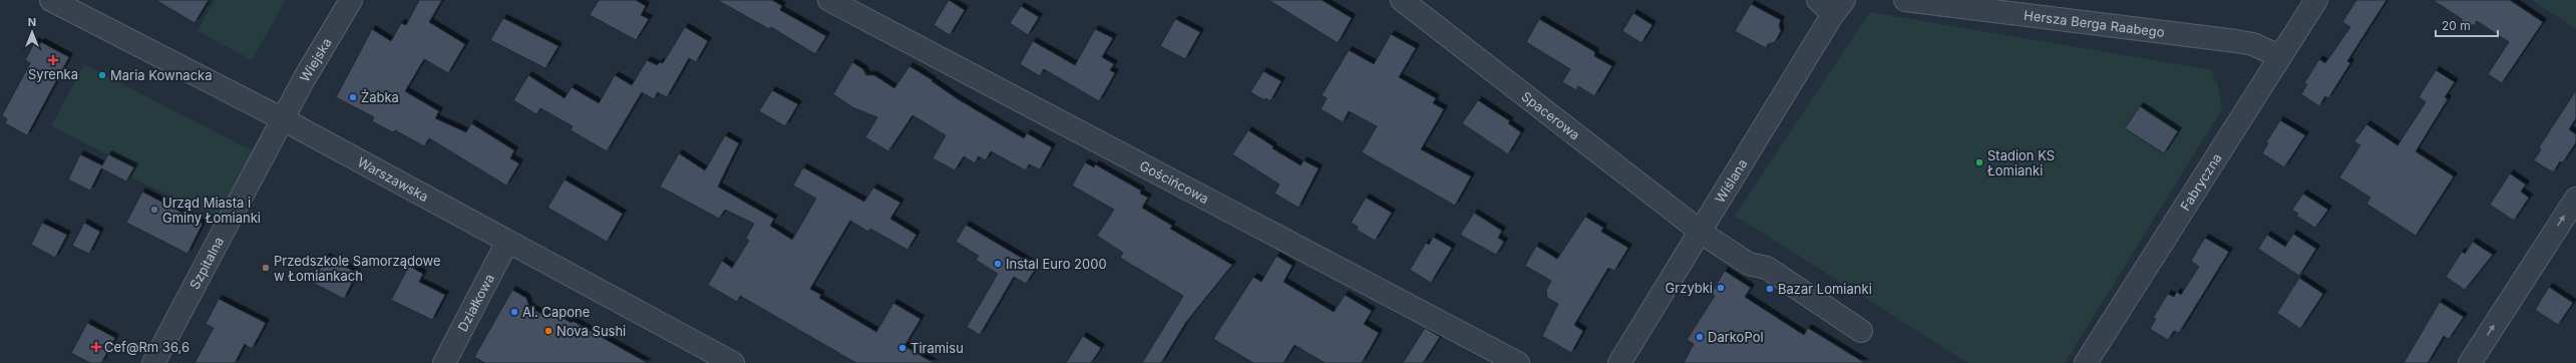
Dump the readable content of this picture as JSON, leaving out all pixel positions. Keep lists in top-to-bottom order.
{
  "streets": {
    "street": [
      "Hersza Berga Raabego",
      "Wiejska",
      "Spacerowa",
      "Warszawska",
      "Gościńcowa",
      "Wiślana",
      "Fabryczna",
      "Szpitalna",
      "Działkowa"
    ]
  },
  "crossings": [
    ["Hersza Berga Raabego", "Fabryczna"],
    ["Wiejska", "Warszawska"],
    ["Wiejska", "Szpitalna"],
    ["Spacerowa", "Wiślana"],
    ["Warszawska", "Szpitalna"],
    ["Warszawska", "Działkowa"]
  ],
  "places": {
    "health": ["Syrenka", "Cef@Rm 36,6"],
    "other": [
      "Maria Kownacka",
      "Żabka",
      "Stadion KS Łomianki",
      "Urząd Miasta i Gminy Łomianki",
      "Instal Euro 2000",
      "Przedszkole Samorządowe w Łomiankach",
      "Grzybki",
      "Bazar Lomianki",
      "Al. Capone",
      "Nova Sushi",
      "DarkoPol",
      "Tiramisu"
    ]
  },
  "scale_bar": "20 m",
  "north": "top"
}
